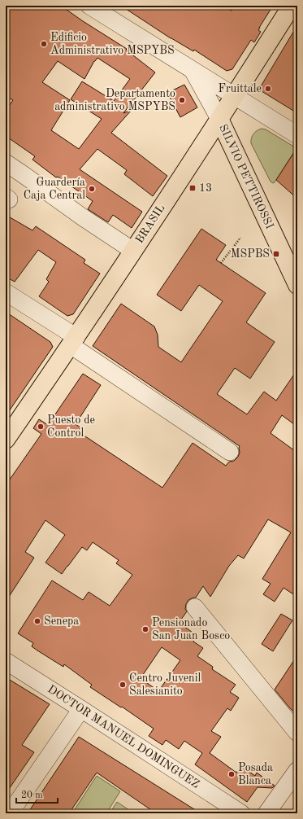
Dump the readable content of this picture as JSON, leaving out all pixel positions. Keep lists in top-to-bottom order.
{
  "streets": {
    "main road": ["SILVIO PETTIROSSI", "BRASIL"],
    "street": ["DOCTOR MANUEL DOMINGUEZ"]
  },
  "crossings": [
    ["SILVIO PETTIROSSI", "BRASIL"]
  ],
  "places": {
    "other": [
      "Edificio Administrativo MSPYBS",
      "Fruittale",
      "Departamento administrativo MSPYBS",
      "Guardería Caja Central",
      "Puesto de Control",
      "Senepa",
      "Pensionado San Juan Bosco",
      "Centro Juvenil Salesianito",
      "Posada Blanca"
    ],
    "transit": ["13", "MSPBS"]
  },
  "scale_bar": "20 m"
}
